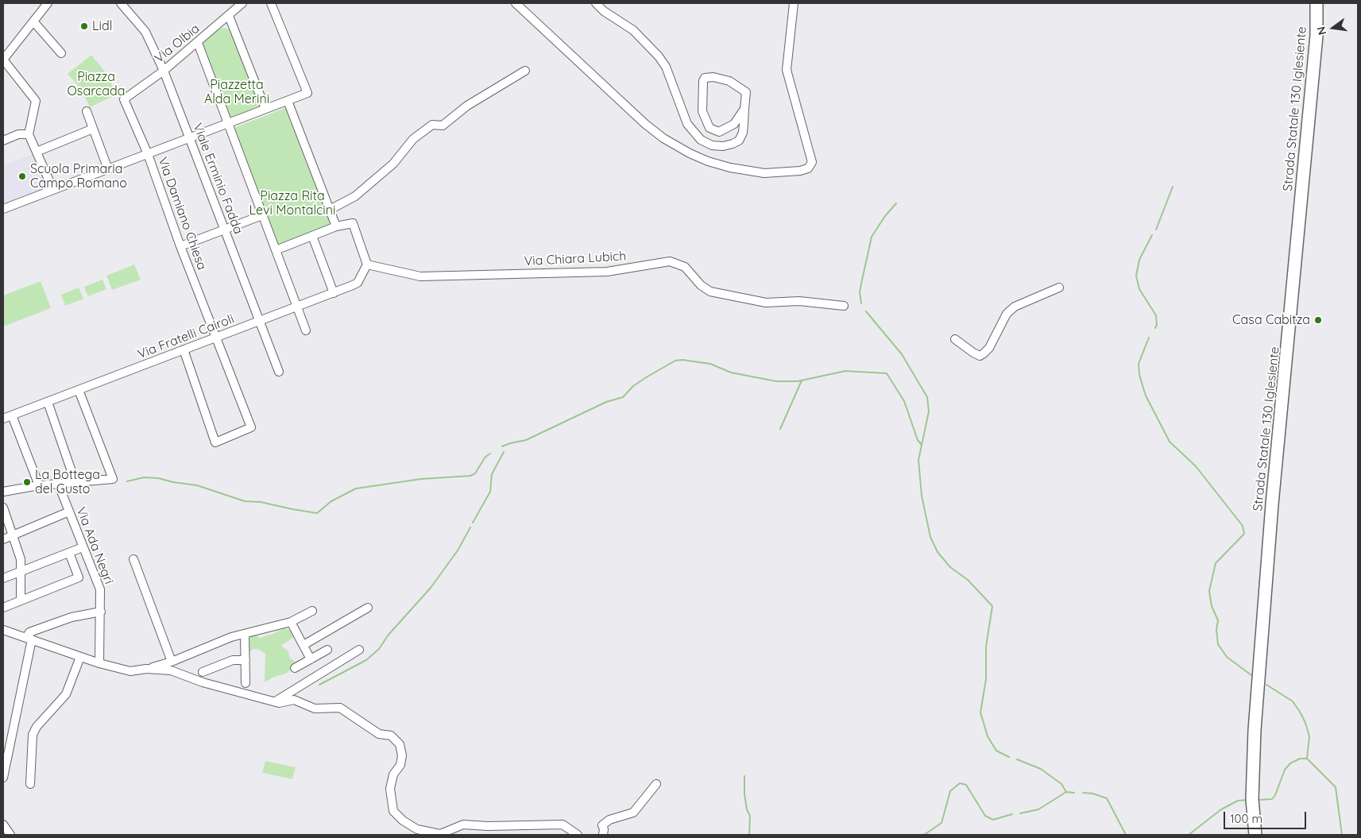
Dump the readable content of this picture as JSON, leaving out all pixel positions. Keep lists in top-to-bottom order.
{
  "streets": {
    "highway": ["Strada Statale 130 Iglesiente"],
    "street": [
      "Via Olbia",
      "Viale Erminio Fadda",
      "Via Damiano Chiesa",
      "Via Chiara Lubich",
      "Via Fratelli Cairoli",
      "Via Ada Negri"
    ]
  },
  "crossings": [
    ["Via Olbia", "Viale Erminio Fadda"],
    ["Via Olbia", "Via Damiano Chiesa"],
    ["Viale Erminio Fadda", "Via Fratelli Cairoli"],
    ["Via Damiano Chiesa", "Via Fratelli Cairoli"],
    ["Via Chiara Lubich", "Via Fratelli Cairoli"]
  ],
  "parks": ["Piazza Osarcada", "Piazzetta Alda Merini", "Piazza Rita Levi Montalcini"],
  "places": [
    "Lidl",
    "Scuola Primaria Campo Romano",
    "Casa Cabitza",
    "La Bottega del Gusto"
  ],
  "scale_bar": "100 m",
  "north": "left"
}
